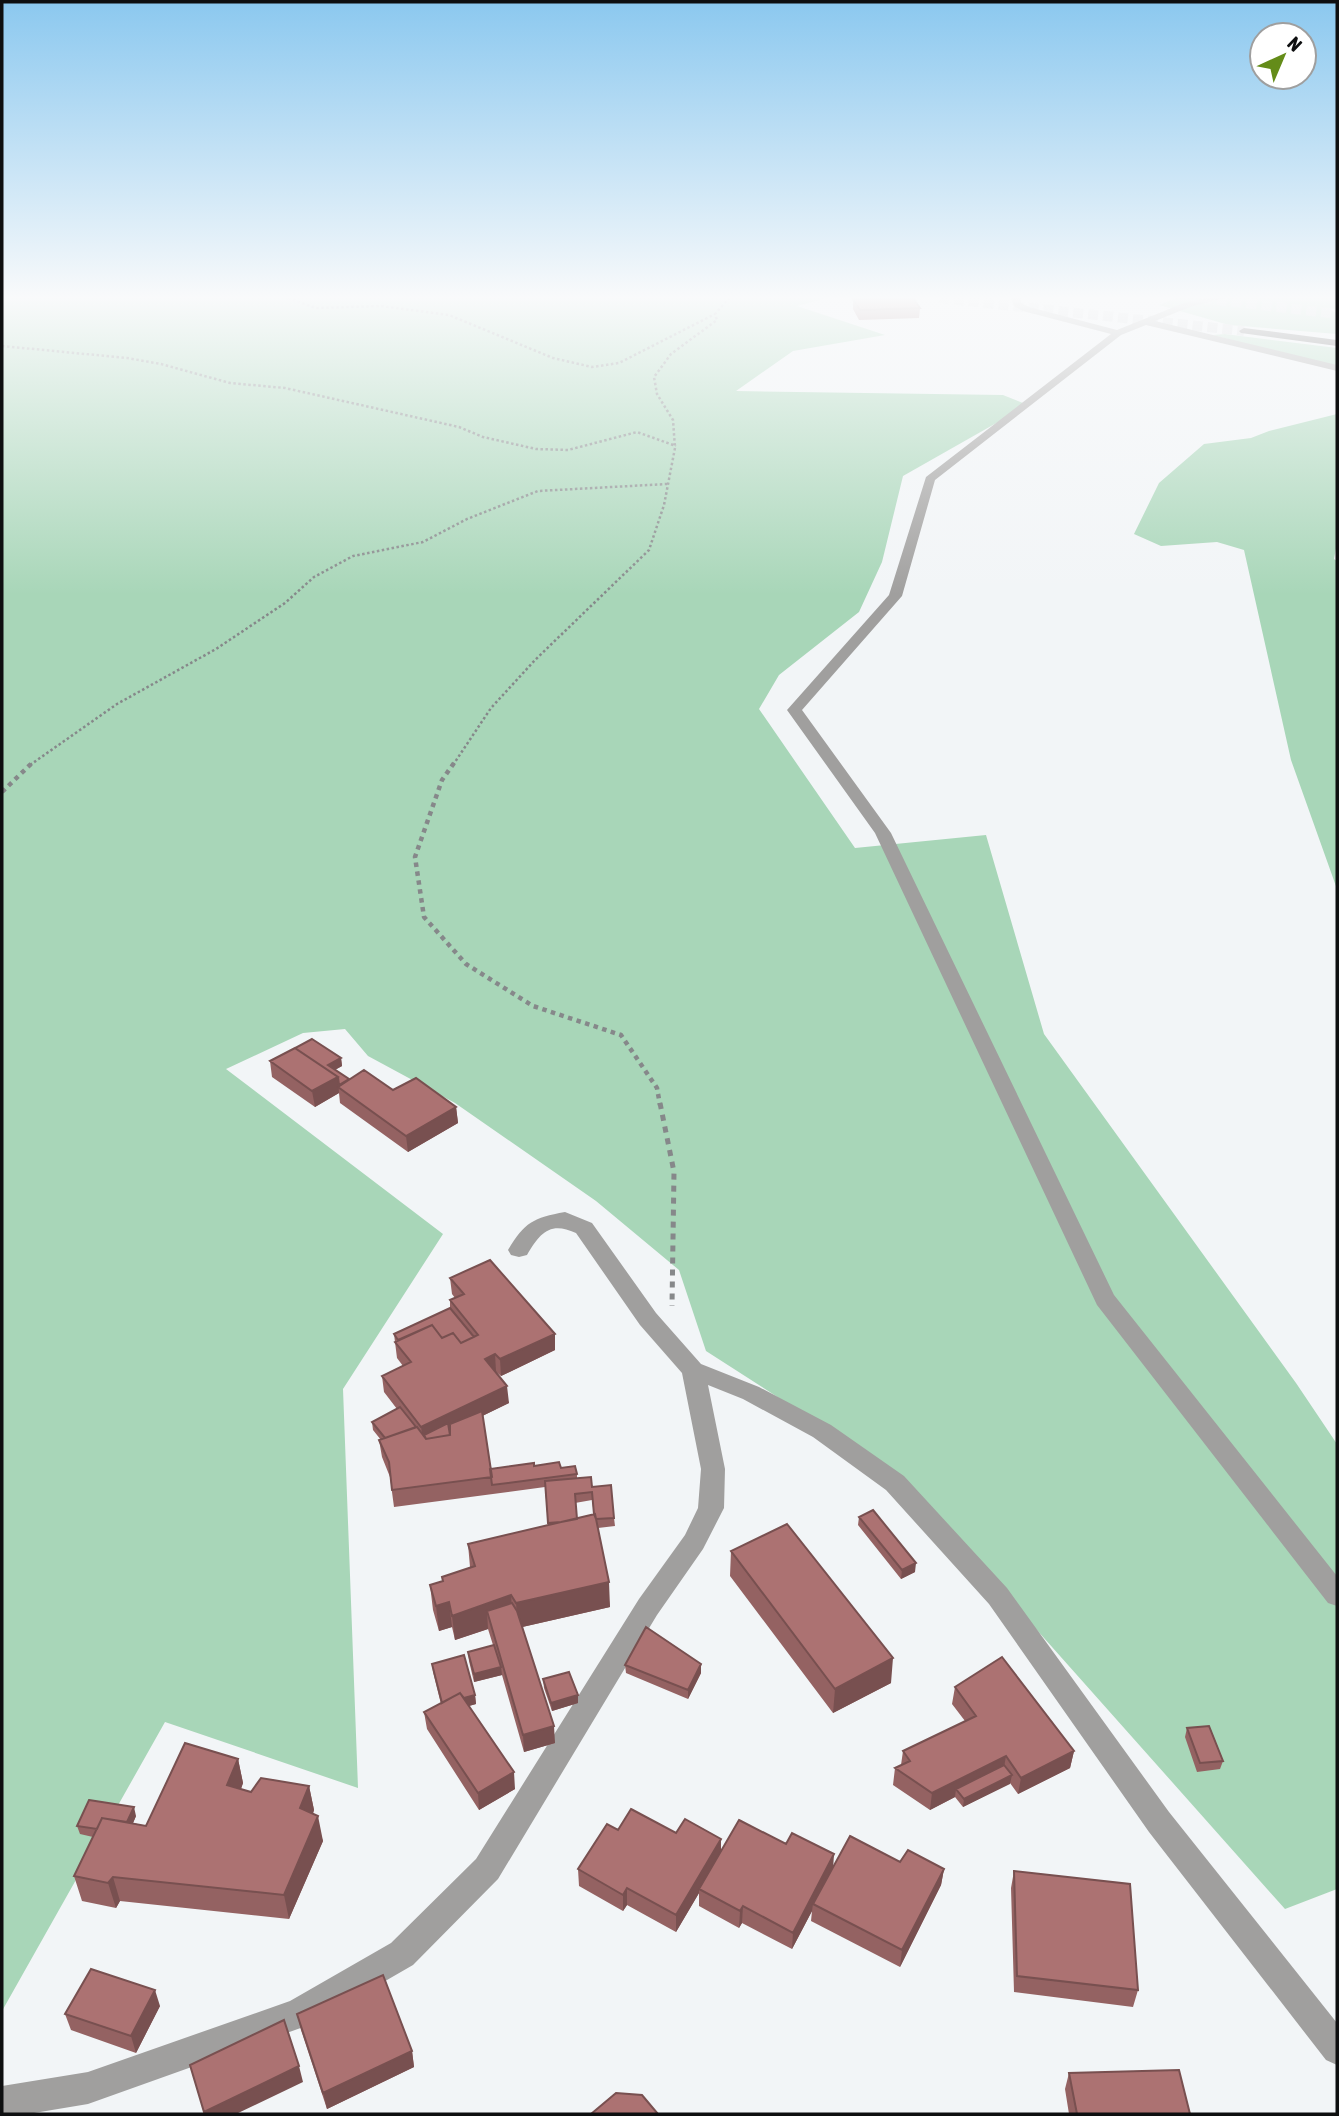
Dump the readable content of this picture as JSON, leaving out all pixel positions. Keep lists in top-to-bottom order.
{
  "north": "top right"
}
